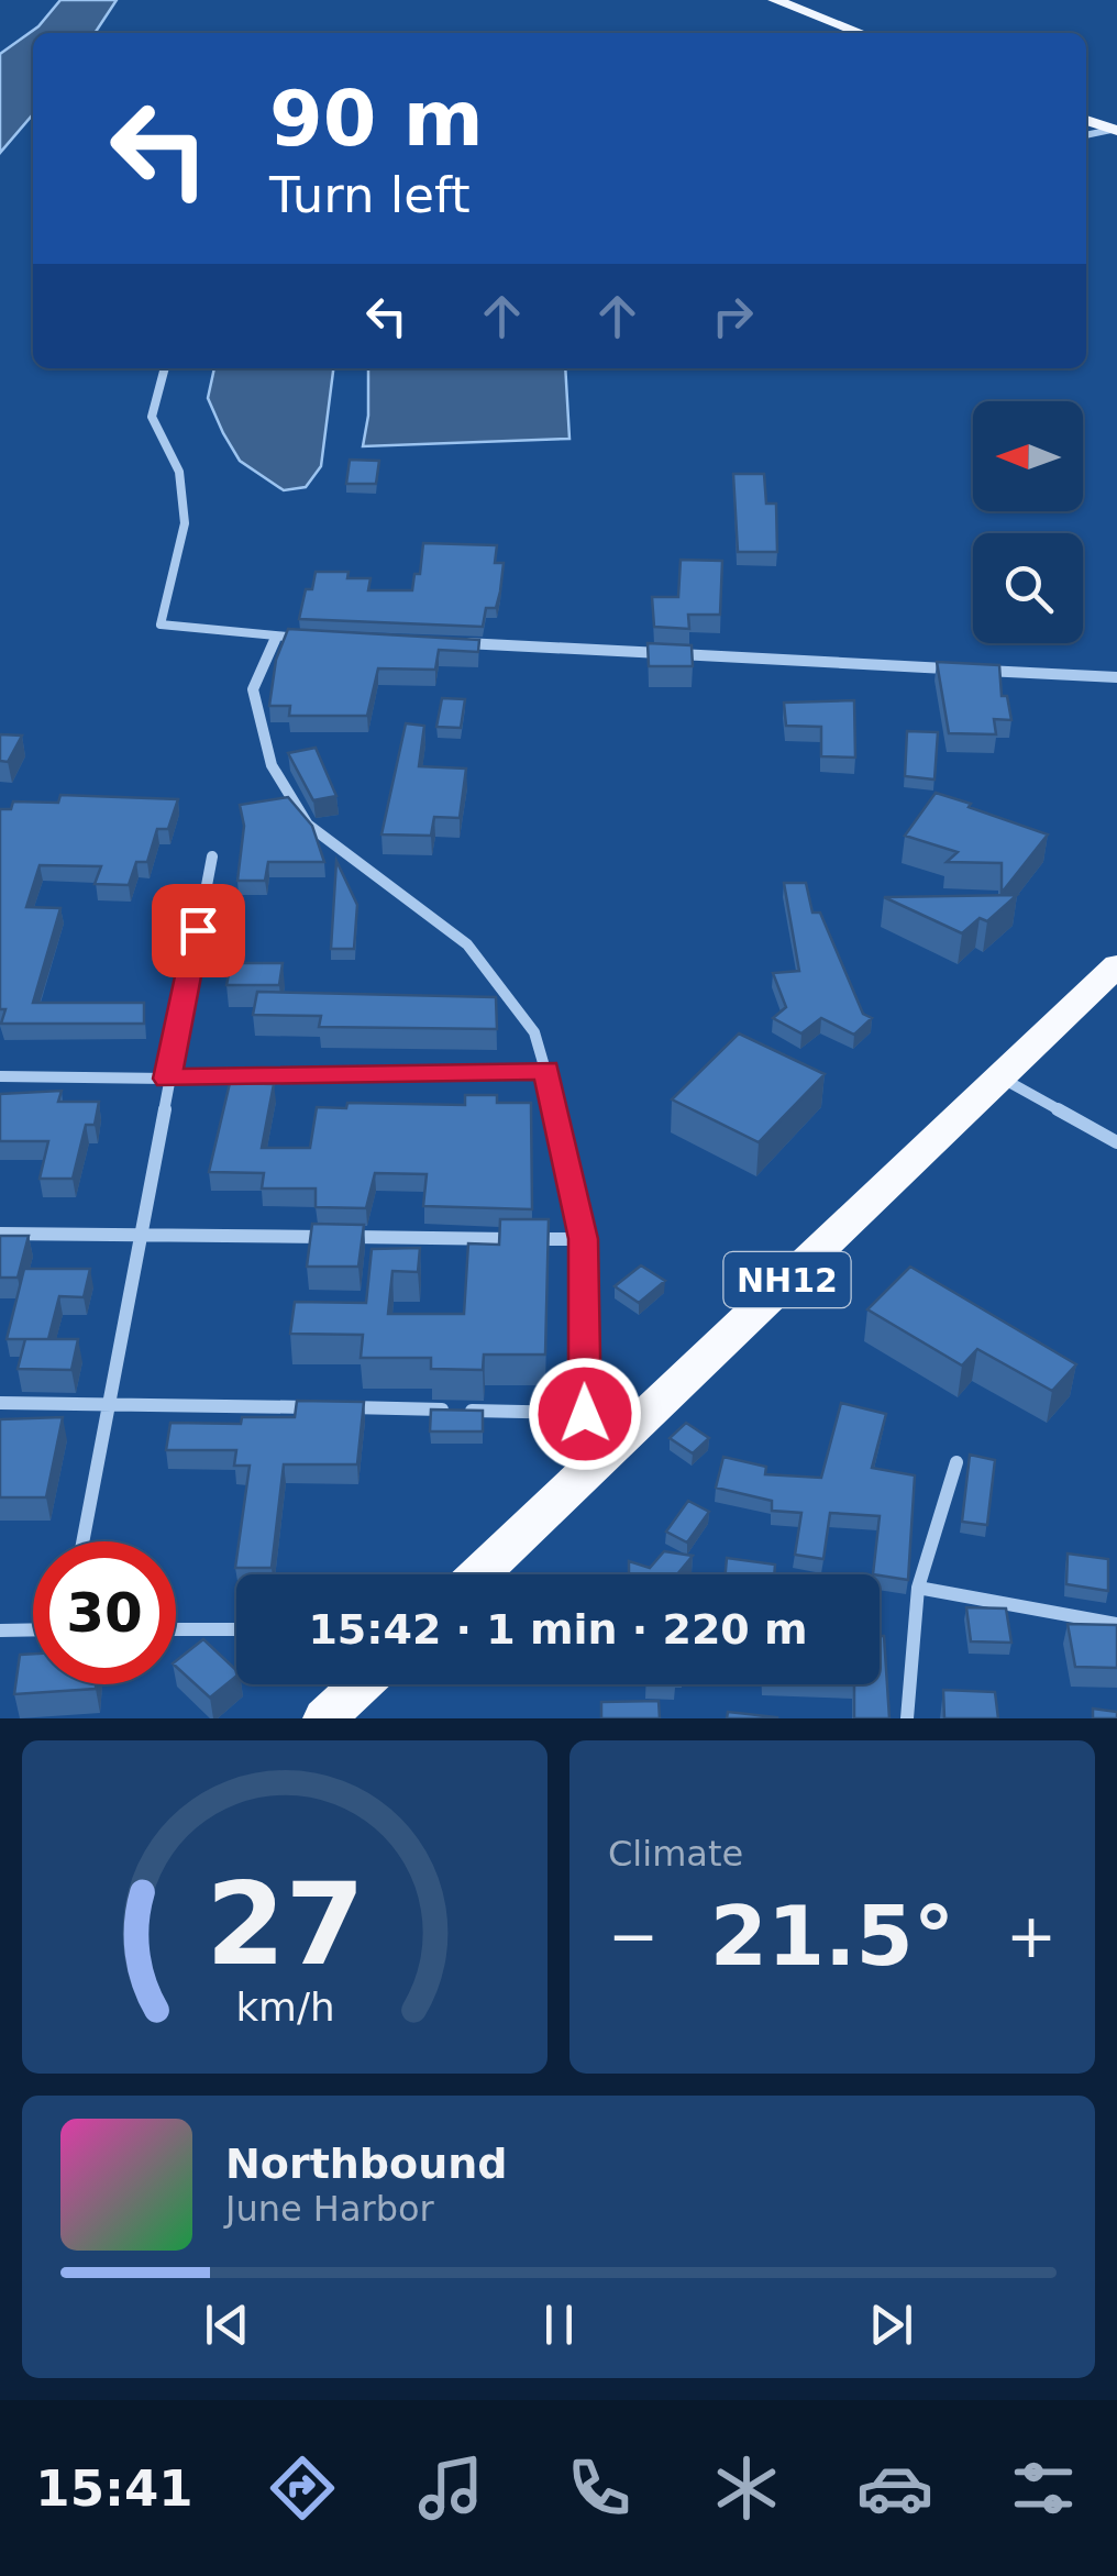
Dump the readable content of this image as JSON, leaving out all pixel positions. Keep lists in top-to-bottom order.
{
  "streets": {
    "highway": ["NH12"]
  },
  "north": "left",
  "page": {
    "turn": ["90 m", "Turn left"],
    "limit": "30",
    "trip": "15:42 · 1 min · 220 m",
    "tile": "Climate",
    "heat": ["−", "21.5°", "+"],
    "song": ["Northbound", "June Harbor"],
    "tabs": "15:41",
    "gauge": ["27", "km/h"]
  }
}
